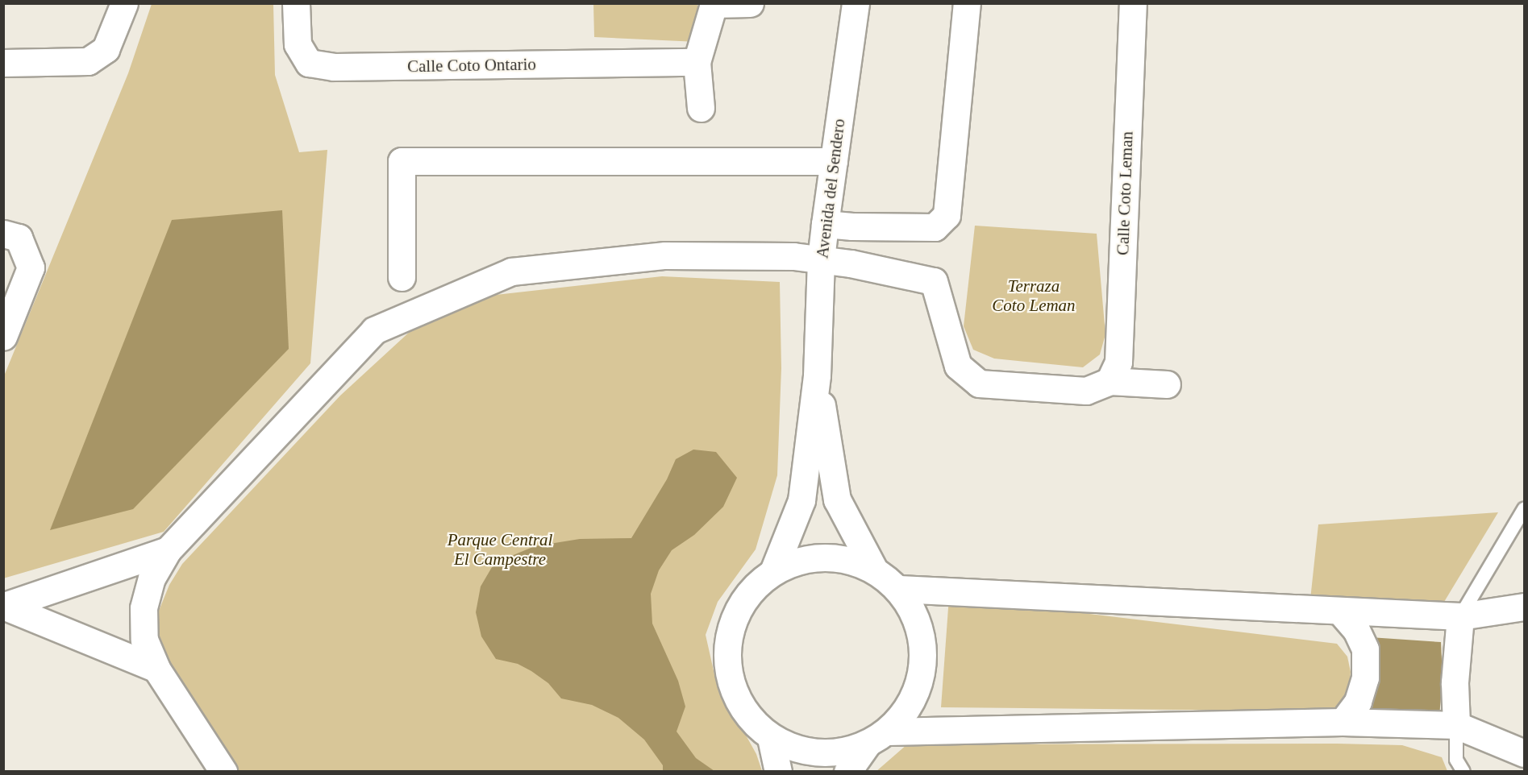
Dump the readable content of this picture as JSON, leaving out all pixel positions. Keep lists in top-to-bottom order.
{
  "streets": {
    "street": ["Calle Coto Ontario", "Avenida del Sendero", "Calle Coto Leman"]
  },
  "parks": ["Terraza Coto Leman", "Parque Central El Campestre"]
}
